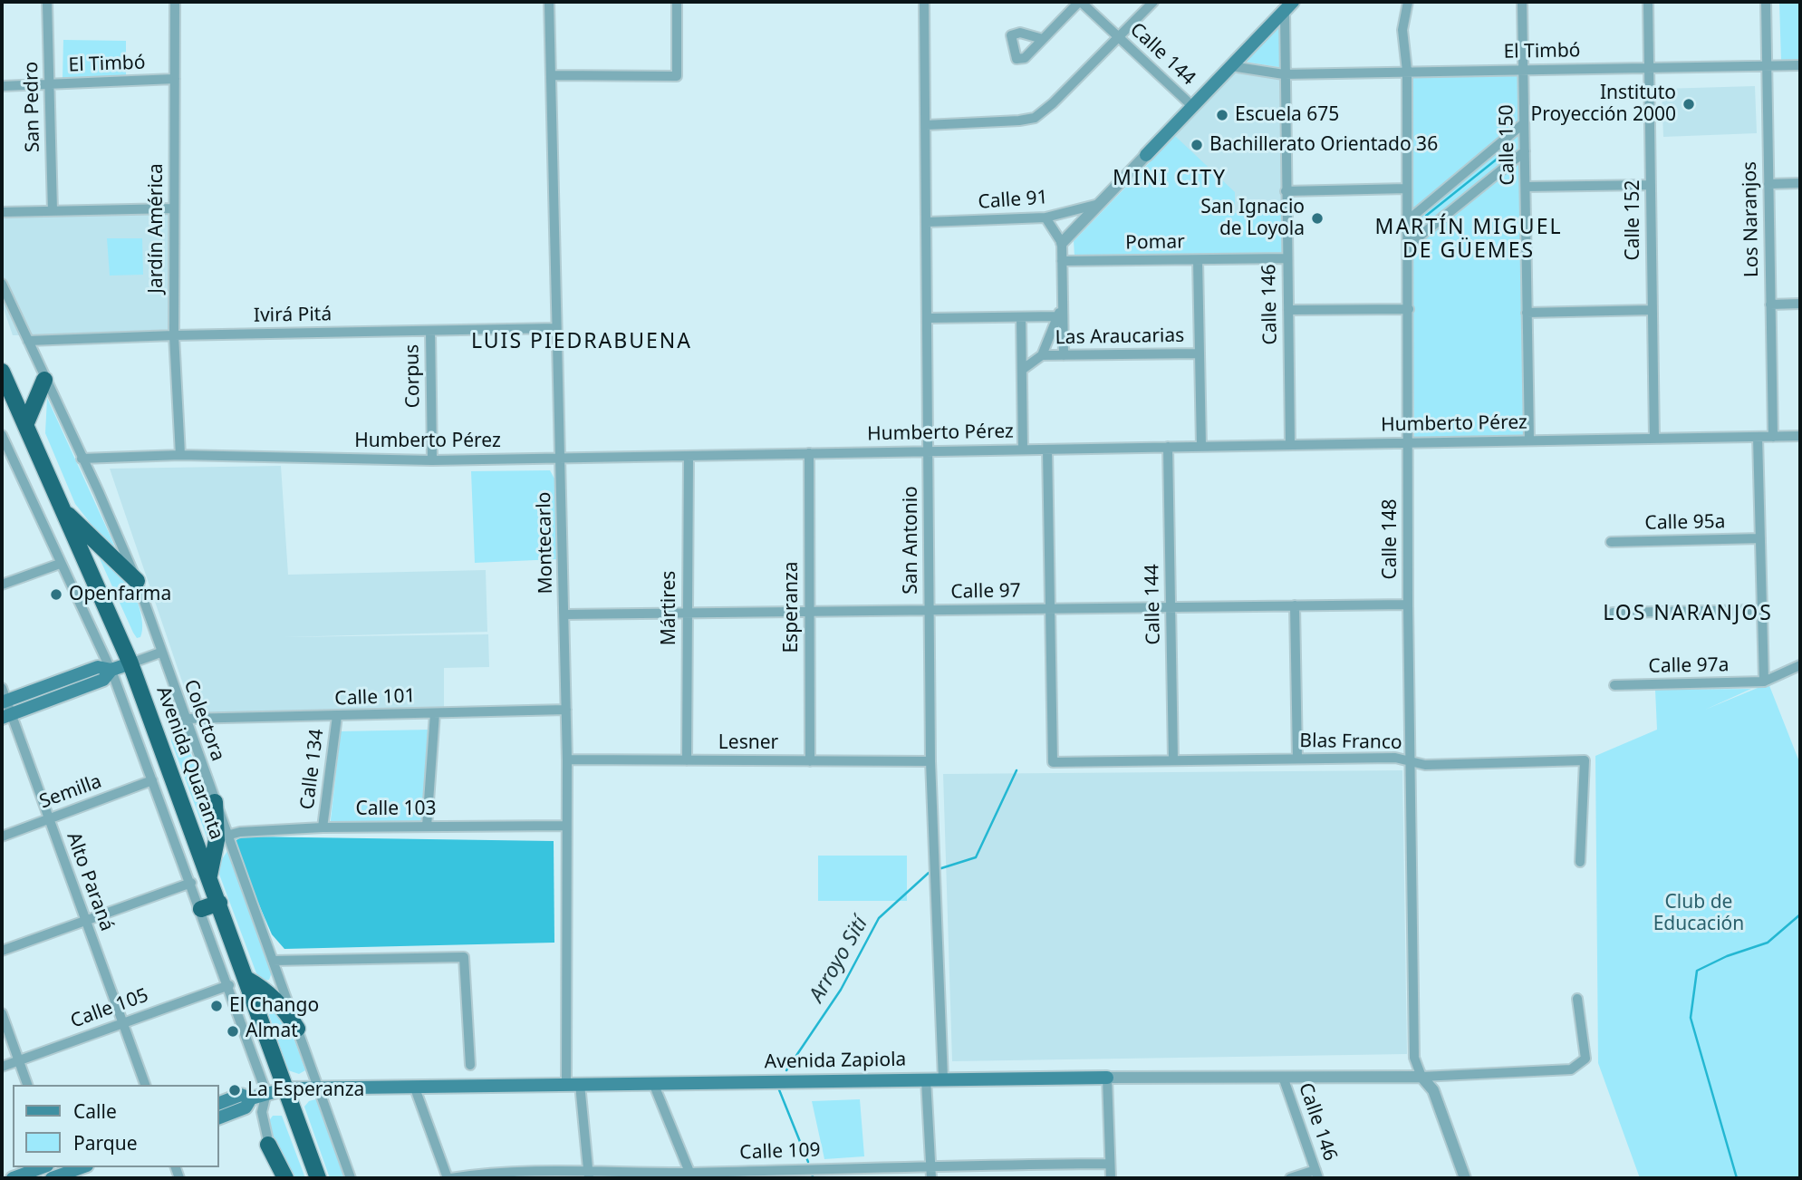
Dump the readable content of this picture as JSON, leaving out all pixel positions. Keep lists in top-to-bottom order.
{
  "streets": {
    "highway": ["Avenida Quaranta"],
    "main road": ["Avenida Zapiola"],
    "street": [
      "El Timbó",
      "Calle 144",
      "San Pedro",
      "Calle 150",
      "Calle 91",
      "Los Naranjos",
      "Calle 152",
      "Jardín América",
      "Pomar",
      "Calle 146",
      "Ivirá Pitá",
      "Las Araucarias",
      "Corpus",
      "Humberto Pérez",
      "Calle 95a",
      "Calle 148",
      "San Antonio",
      "Montecarlo",
      "Calle 97",
      "Esperanza",
      "Mártires",
      "Calle 97a",
      "Calle 101",
      "Colectora",
      "Blas Franco",
      "Lesner",
      "Calle 134",
      "Semilla",
      "Calle 103",
      "Alto Paraná",
      "Calle 105",
      "Calle 109"
    ]
  },
  "crossings": [
    ["El Timbó", "San Pedro"],
    ["El Timbó", "Calle 150"],
    ["El Timbó", "Los Naranjos"],
    ["El Timbó", "Calle 152"],
    ["El Timbó", "Jardín América"],
    ["El Timbó", "Calle 146"],
    ["El Timbó", "Calle 148"],
    ["Calle 144", "Humberto Pérez"],
    ["Calle 144", "Calle 97"],
    ["Calle 144", "Blas Franco"],
    ["Calle 150", "Humberto Pérez"],
    ["Calle 91", "San Antonio"],
    ["Los Naranjos", "Humberto Pérez"],
    ["Calle 152", "Humberto Pérez"],
    ["Jardín América", "Ivirá Pitá"],
    ["Jardín América", "Humberto Pérez"],
    ["Pomar", "Calle 146"],
    ["Calle 146", "Humberto Pérez"],
    ["Calle 146", "Avenida Zapiola"],
    ["Ivirá Pitá", "Corpus"],
    ["Ivirá Pitá", "Montecarlo"],
    ["Ivirá Pitá", "Colectora"],
    ["Las Araucarias", "San Antonio"],
    ["Corpus", "Humberto Pérez"],
    ["Humberto Pérez", "Calle 148"],
    ["Humberto Pérez", "San Antonio"],
    ["Humberto Pérez", "Montecarlo"],
    ["Humberto Pérez", "Esperanza"],
    ["Humberto Pérez", "Mártires"],
    ["Humberto Pérez", "Colectora"],
    ["Calle 148", "Calle 97"],
    ["Calle 148", "Blas Franco"],
    ["Calle 148", "Avenida Zapiola"],
    ["San Antonio", "Calle 97"],
    ["San Antonio", "Lesner"],
    ["San Antonio", "Avenida Zapiola"],
    ["Montecarlo", "Calle 97"],
    ["Montecarlo", "Calle 101"],
    ["Montecarlo", "Lesner"],
    ["Montecarlo", "Calle 103"],
    ["Montecarlo", "Avenida Zapiola"],
    ["Calle 97", "Esperanza"],
    ["Calle 97", "Mártires"],
    ["Calle 97", "Blas Franco"],
    ["Esperanza", "Lesner"],
    ["Mártires", "Lesner"],
    ["Calle 101", "Colectora"],
    ["Calle 101", "Calle 134"],
    ["Colectora", "Calle 103"],
    ["Colectora", "Avenida Zapiola"],
    ["Avenida Quaranta", "Avenida Zapiola"],
    ["Calle 134", "Calle 103"],
    ["Semilla", "Alto Paraná"],
    ["Alto Paraná", "Calle 105"]
  ],
  "districts": [
    "MINI CITY",
    "MARTÍN MIGUEL DE GÜEMES",
    "LUIS PIEDRABUENA",
    "LOS NARANJOS"
  ],
  "water": ["Arroyo Sití"],
  "parks": ["Club de Educación"],
  "places": [
    "Instituto Proyección 2000",
    "Escuela 675",
    "Bachillerato Orientado 36",
    "San Ignacio de Loyola",
    "Openfarma",
    "El Chango",
    "Almat",
    "La Esperanza"
  ],
  "legend": ["Calle", "Parque"]
}
